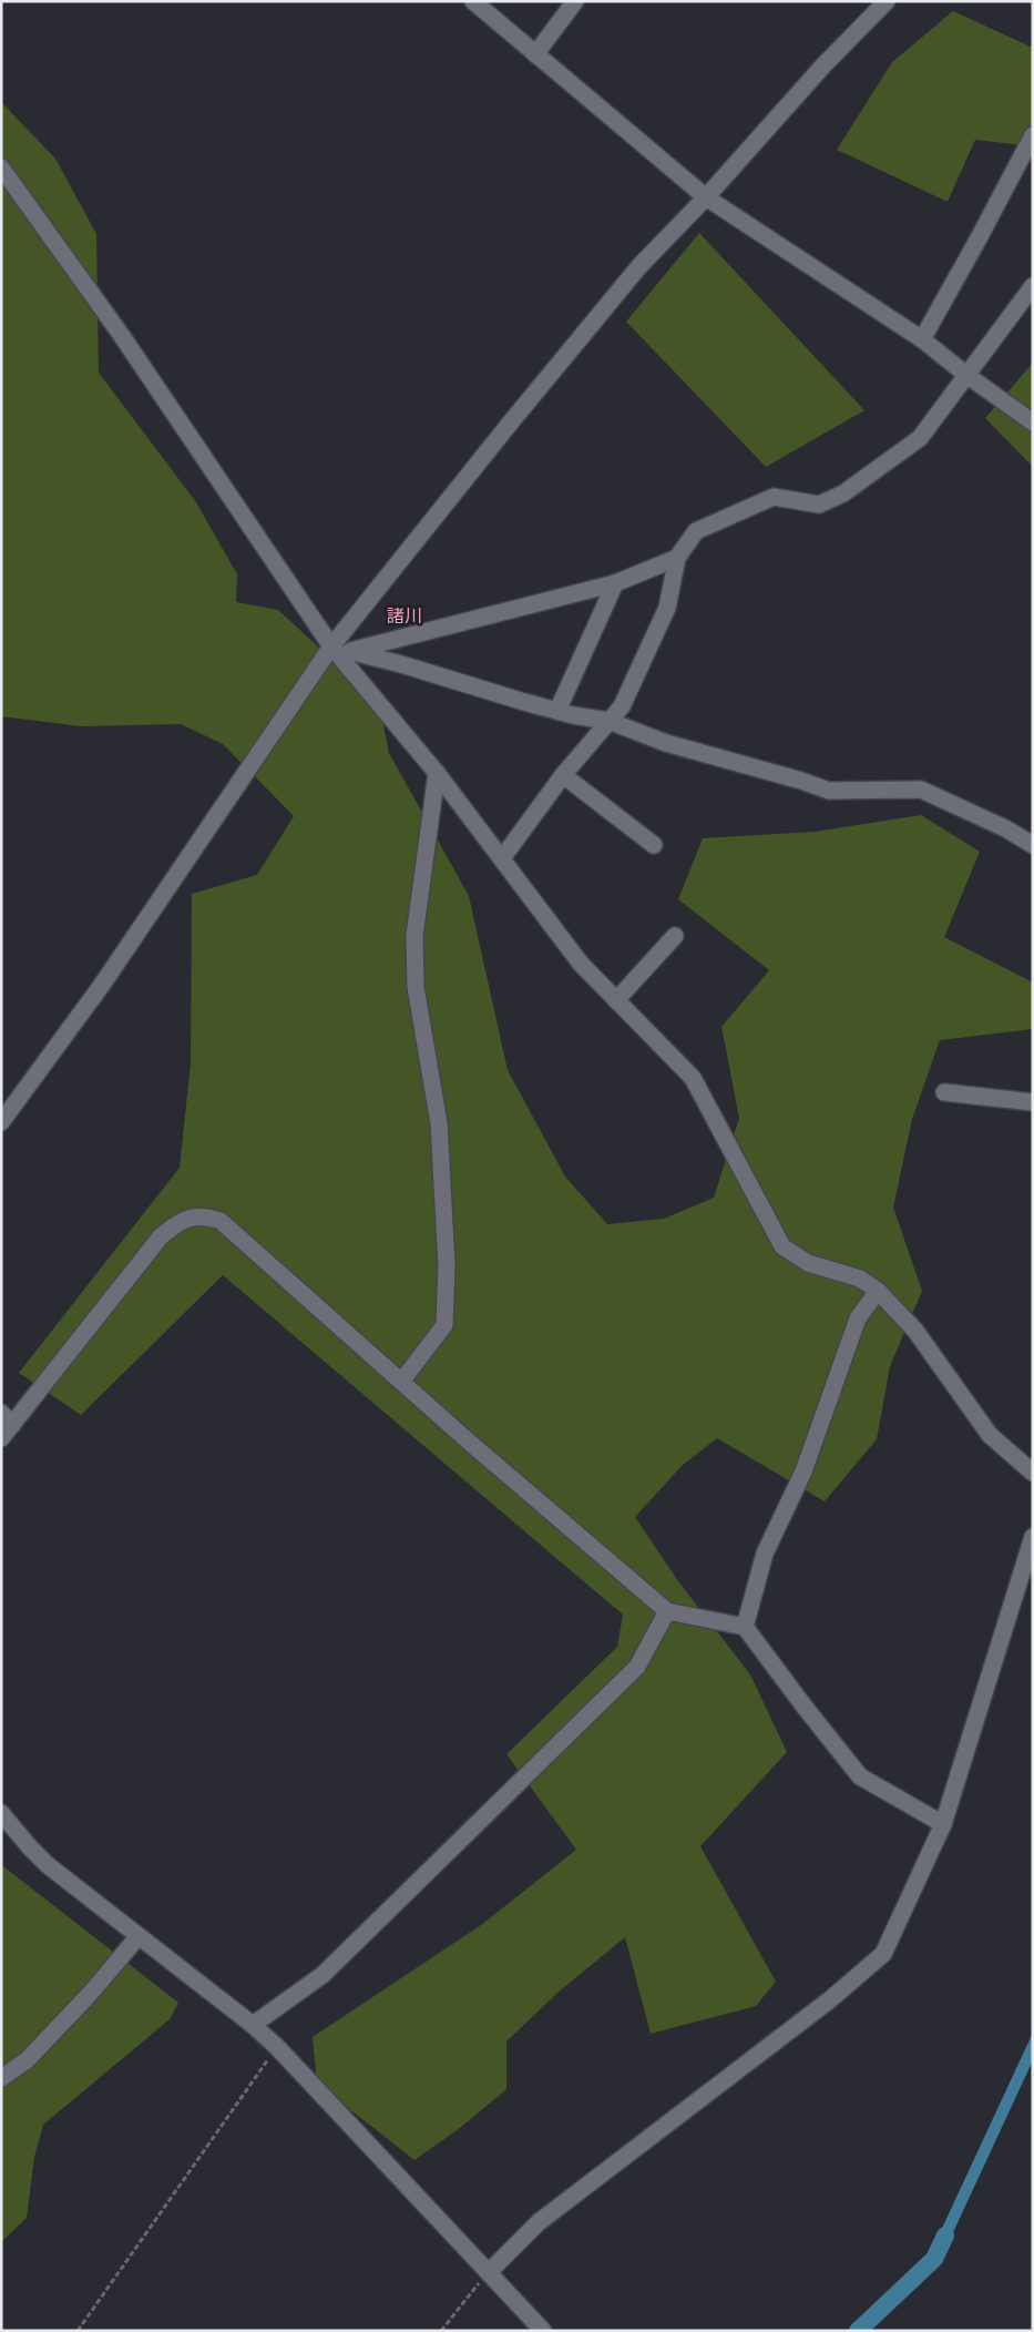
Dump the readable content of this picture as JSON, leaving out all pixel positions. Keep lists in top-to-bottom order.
{
  "districts": ["諸川"]
}
